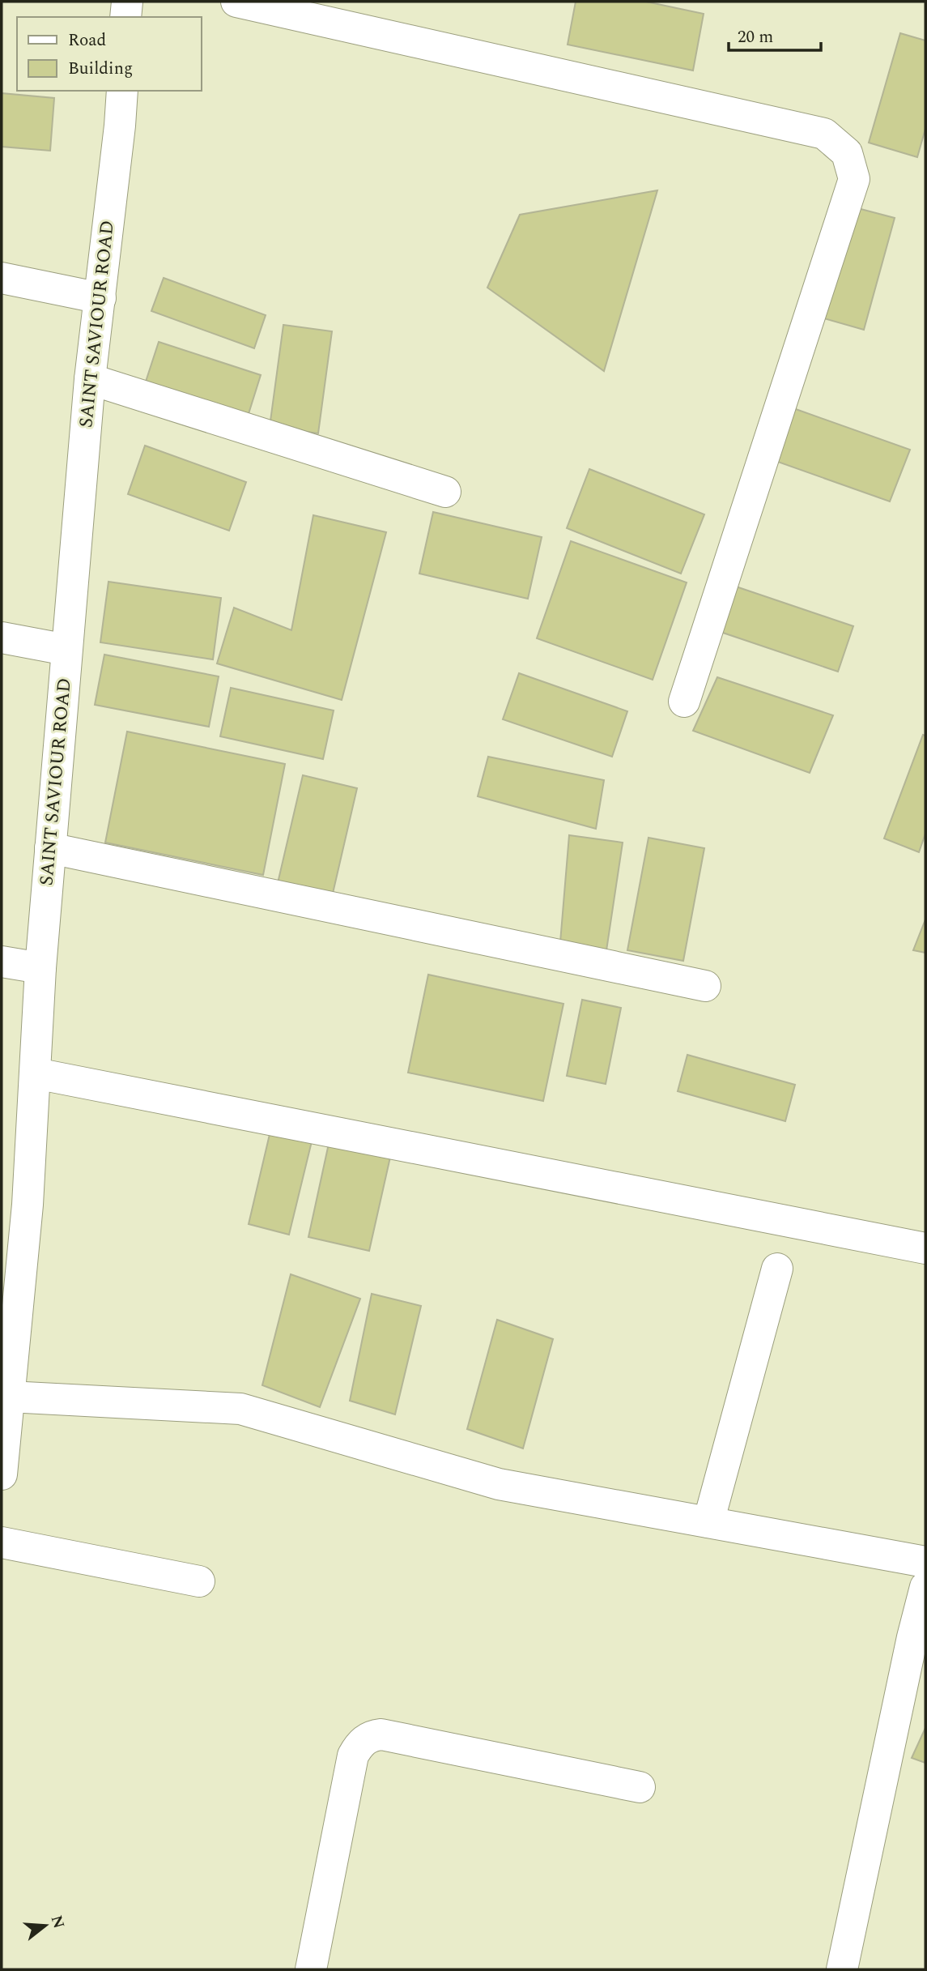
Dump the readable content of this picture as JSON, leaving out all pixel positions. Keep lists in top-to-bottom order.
{
  "streets": {
    "street": ["SAINT SAVIOUR ROAD"]
  },
  "legend": ["Road", "Building"],
  "scale_bar": "20 m",
  "north": "right"
}
